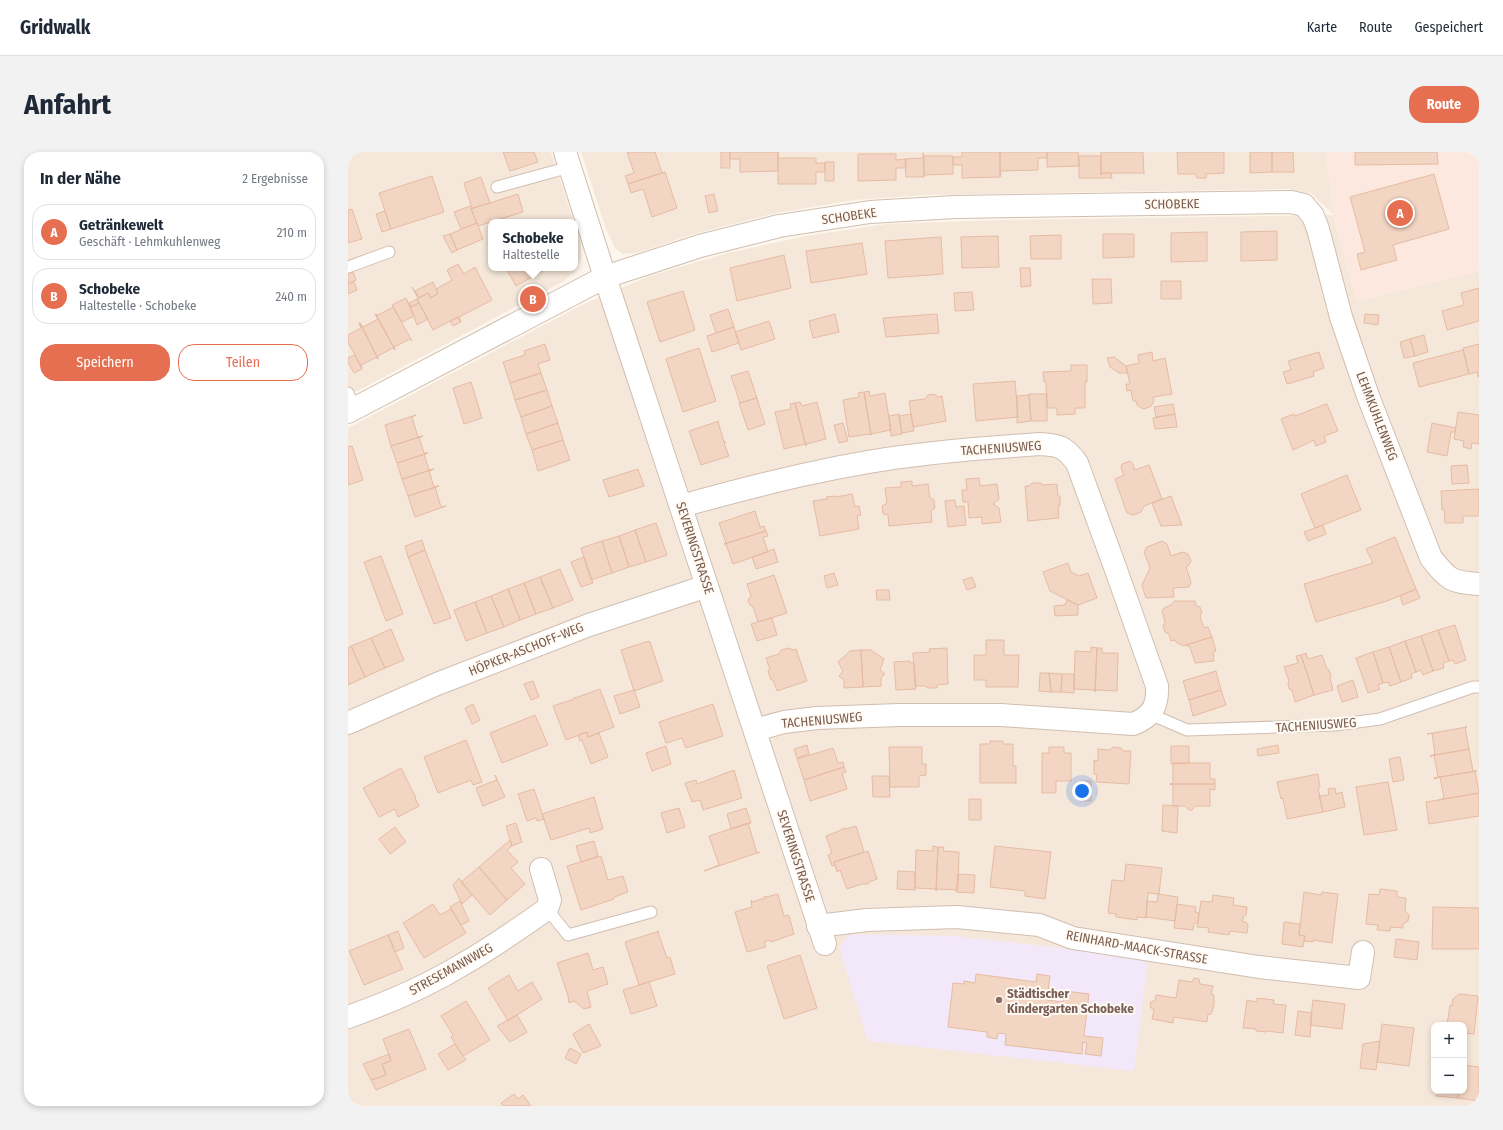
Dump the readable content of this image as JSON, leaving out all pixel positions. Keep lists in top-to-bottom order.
{
  "streets": {
    "street": [
      "SCHOBEKE",
      "LEHMKUHLENWEG",
      "TACHENIUSWEG",
      "SEVERINGSTRASSE",
      "HÖPKER-ASCHOFF-WEG",
      "REINHARD-MAACK-STRASSE",
      "STRESEMANNWEG"
    ]
  },
  "crossings": [
    ["SCHOBEKE", "LEHMKUHLENWEG"],
    ["SCHOBEKE", "SEVERINGSTRASSE"],
    ["TACHENIUSWEG", "SEVERINGSTRASSE"],
    ["SEVERINGSTRASSE", "HÖPKER-ASCHOFF-WEG"],
    ["SEVERINGSTRASSE", "REINHARD-MAACK-STRASSE"]
  ],
  "places": ["Städtischer Kindergarten Schobeke"],
  "page": {
    "header": "Gridwalk",
    "nav": ["Karte", "Route", "Gespeichert"],
    "buttons": [
      "Route",
      ["Speichern", "Teilen"]
    ],
    "title": "Anfahrt",
    "heading": ["In der Nähe", "2 Ergebnisse"],
    "pins": ["A", "B"],
    "list": [
      {
        "mark": "A",
        "name": "Getränkewelt",
        "note": "Geschäft · Lehmkuhlenweg",
        "value": "210 m"
      },
      {
        "mark": "B",
        "name": "Schobeke",
        "note": "Haltestelle · Schobeke",
        "value": "240 m"
      }
    ],
    "popup": ["Schobeke", "Haltestelle"],
    "map_buttons": ["+", "−"]
  }
}
